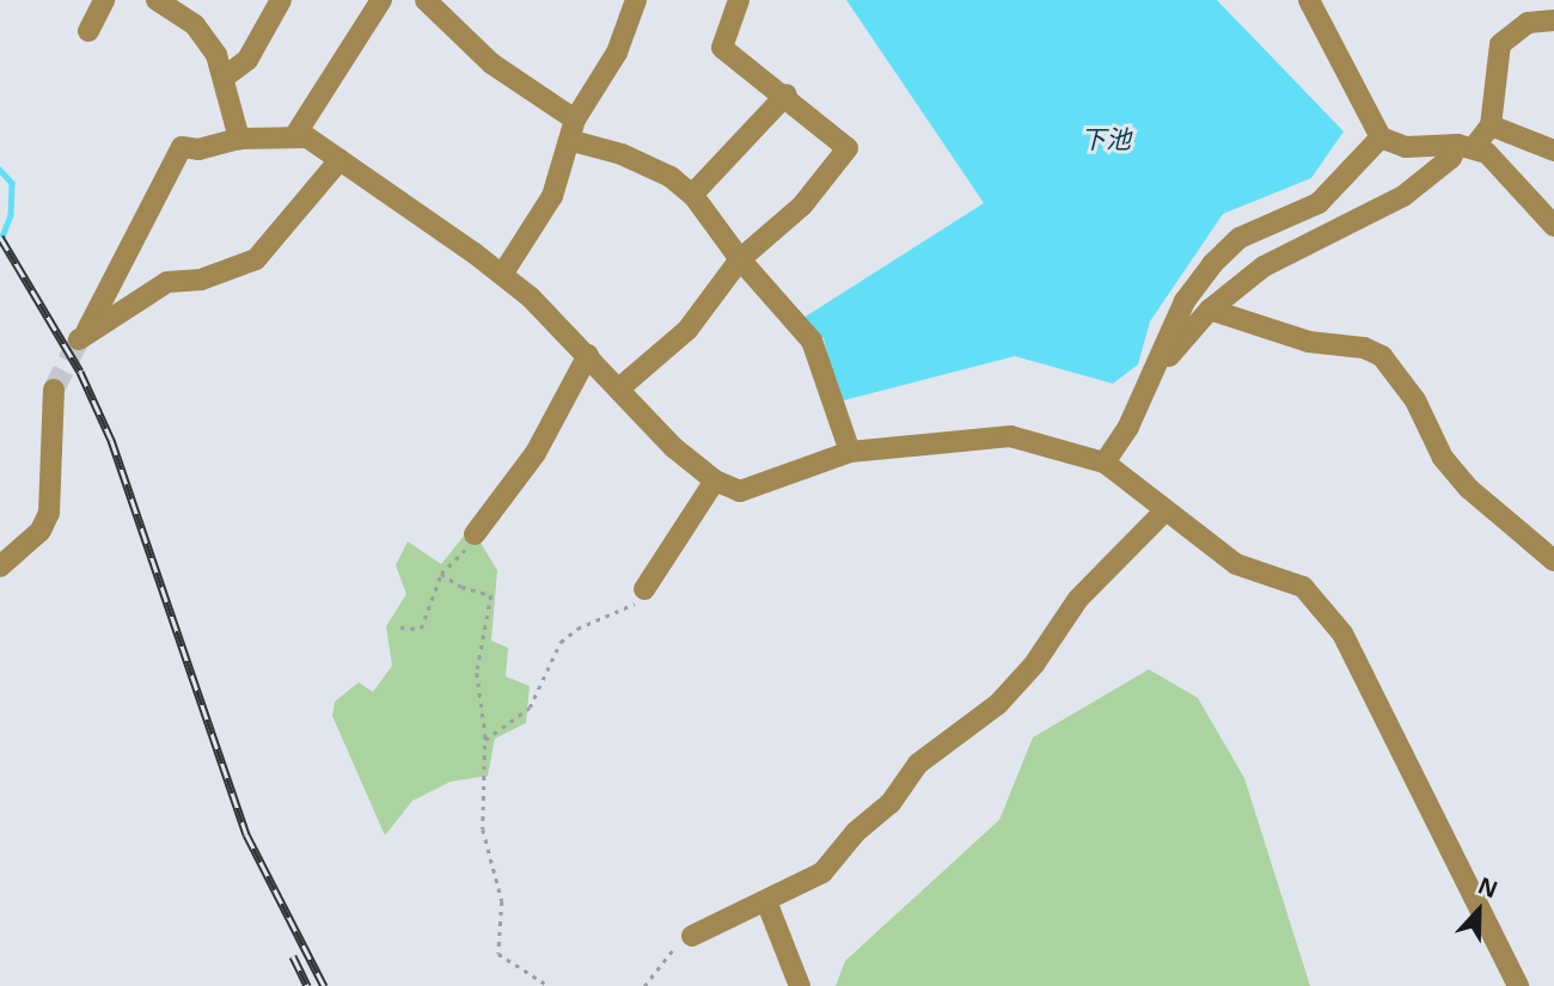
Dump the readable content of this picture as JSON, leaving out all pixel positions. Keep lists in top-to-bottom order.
{
  "water": ["下池"],
  "north": "top"
}
